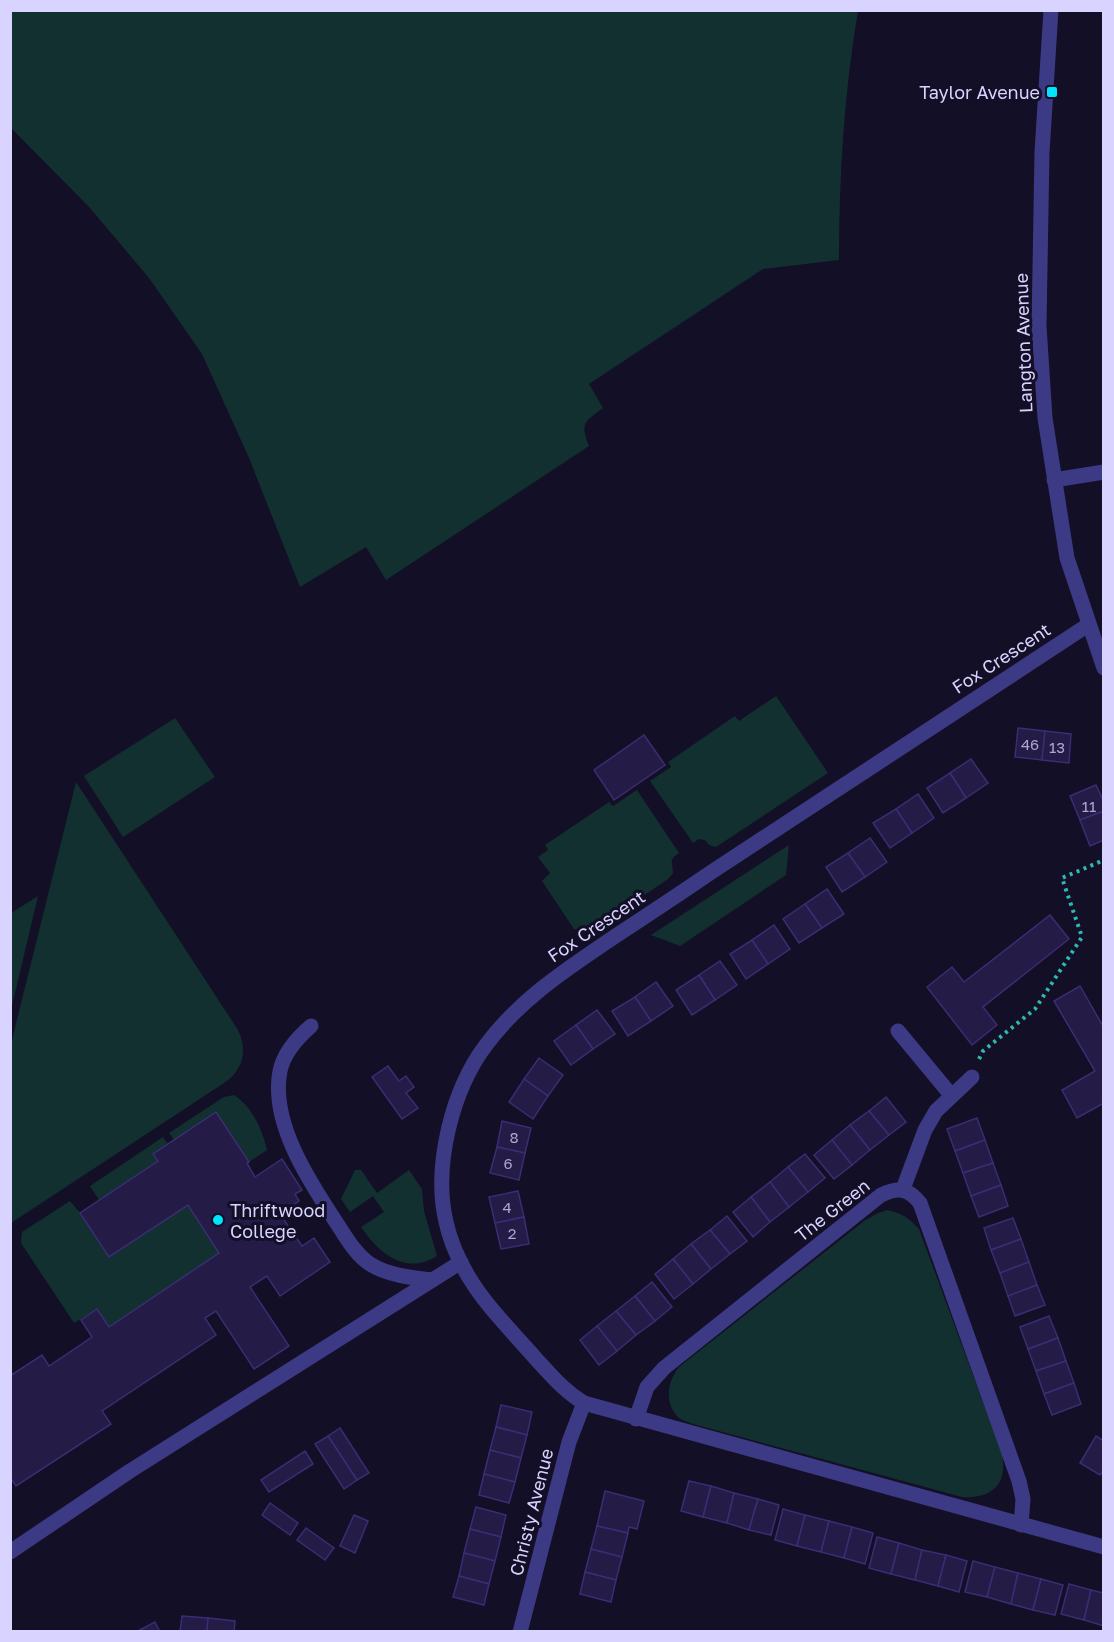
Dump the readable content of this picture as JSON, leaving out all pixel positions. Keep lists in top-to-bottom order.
{
  "streets": {
    "street": [
      "Langton Avenue",
      "Fox Crescent",
      "The Green",
      "Christy Avenue"
    ]
  },
  "crossings": [
    ["Langton Avenue", "Fox Crescent"],
    ["Fox Crescent", "Christy Avenue"]
  ],
  "places": {
    "transit": ["Taylor Avenue"],
    "other": ["Thriftwood College"]
  },
  "house_numbers": [
    "46",
    "13",
    "11",
    "8",
    "6",
    "4",
    "2"
  ]
}
